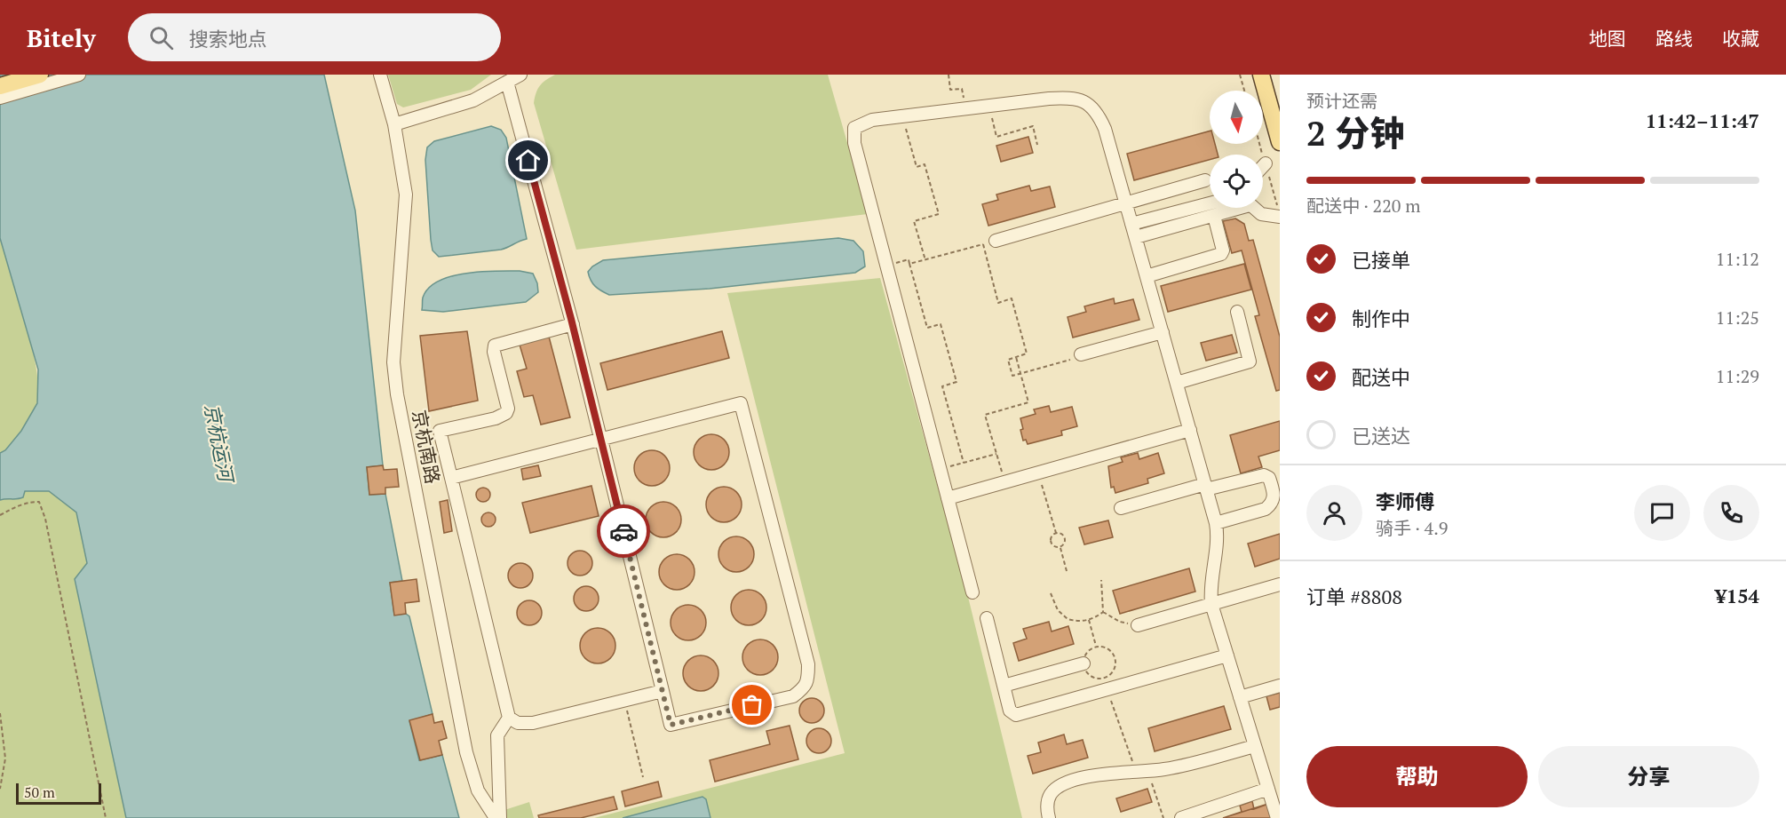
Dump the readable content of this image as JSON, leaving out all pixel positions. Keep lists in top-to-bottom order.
{
  "streets": {
    "street": ["京杭南路"]
  },
  "water": ["京杭运河"],
  "scale_bar": "50 m",
  "north": "bottom",
  "page": {
    "header": "Bitely",
    "search": "搜索地点",
    "nav": ["地图", "路线", "收藏"],
    "heading": ["2 分钟", "预计还需", "11:42–11:47"],
    "panel": [
      "李师傅",
      "骑手 · 4.9",
      "订单 #8808",
      "¥154"
    ],
    "bar": "配送中 · 220 m",
    "list": [
      ["已接单", "11:12"],
      ["制作中", "11:25"],
      ["配送中", "11:29"],
      "已送达"
    ],
    "buttons": ["帮助", "分享"],
    "scale": "50 m"
  }
}
